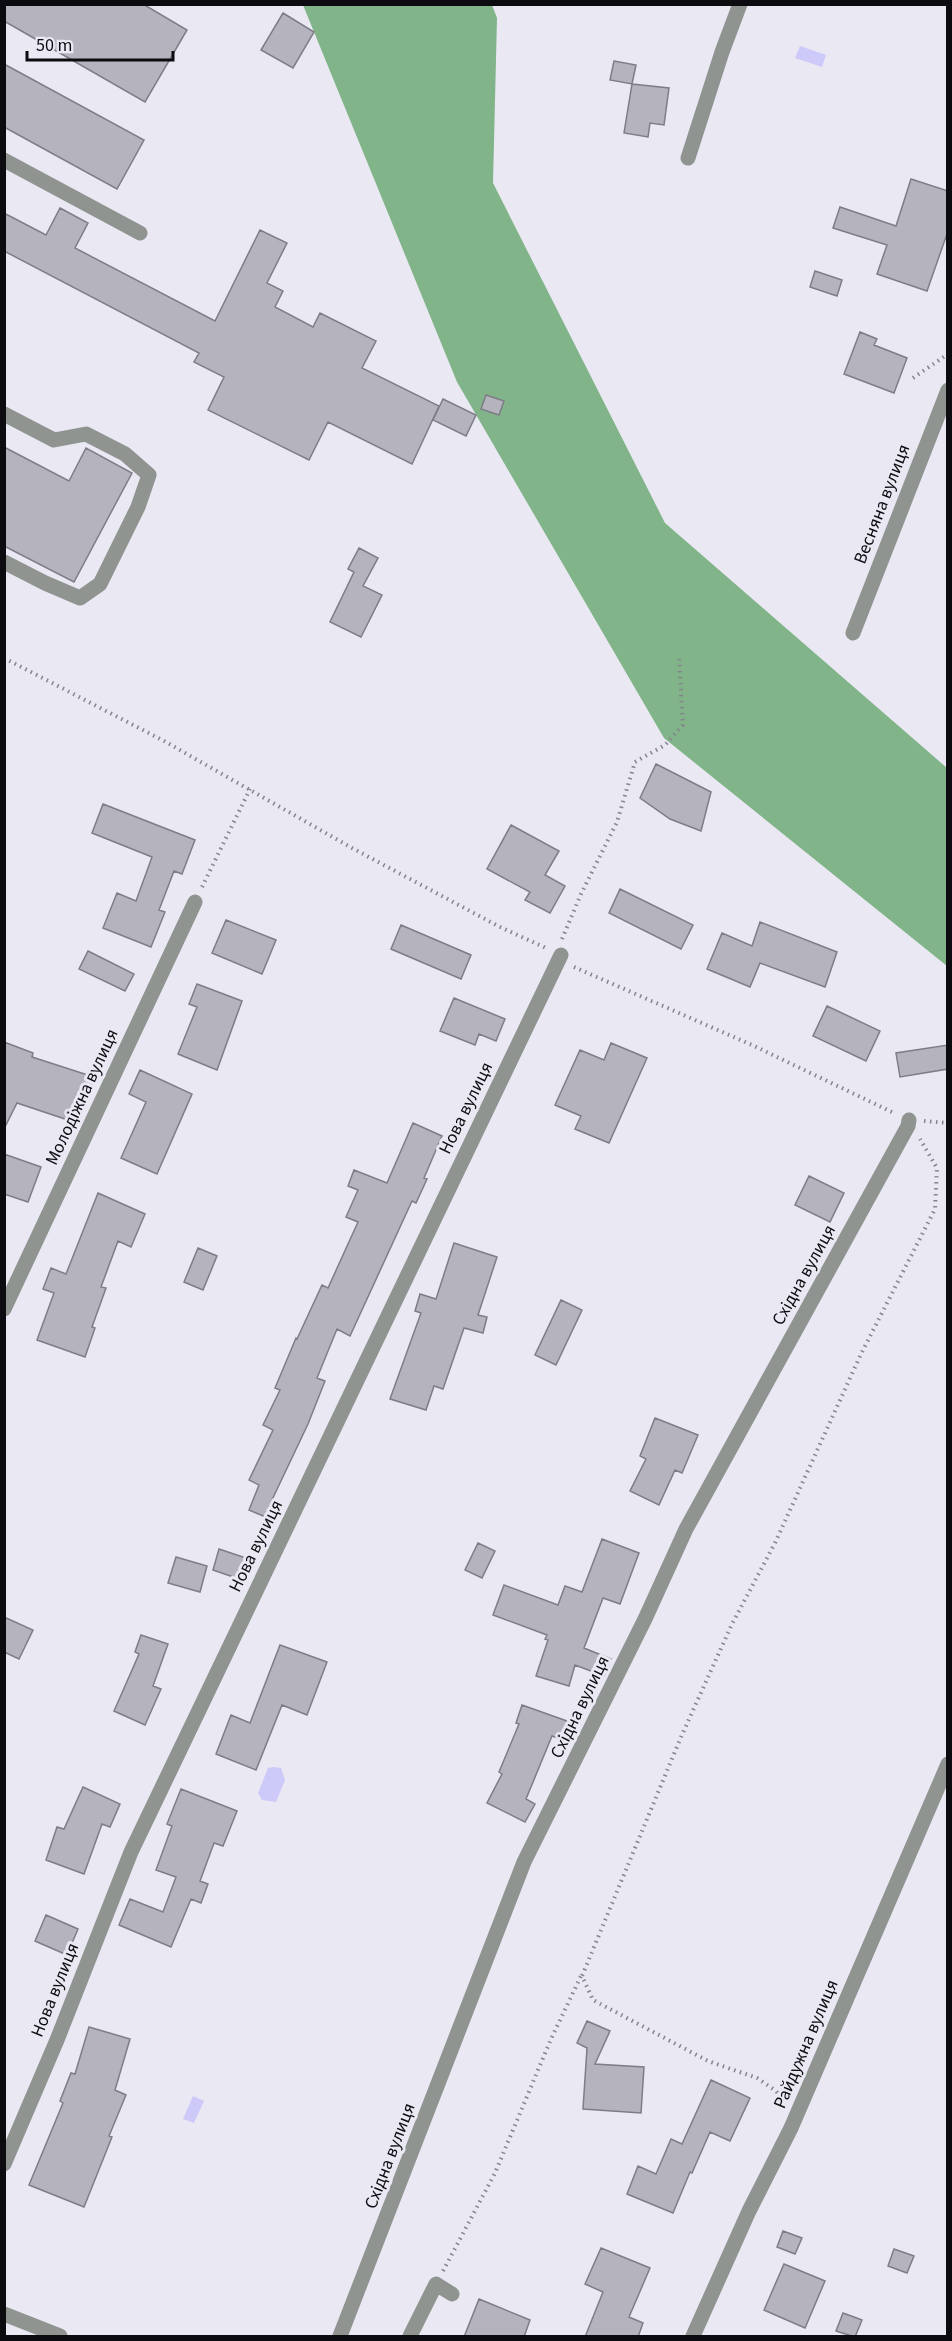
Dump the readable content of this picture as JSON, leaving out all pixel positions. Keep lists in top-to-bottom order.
{
  "streets": {
    "street": [
      "Весняна вулиця",
      "Молодіжна вулиця",
      "Нова вулиця",
      "Східна вулиця",
      "Райдужна вулиця"
    ]
  },
  "scale_bar": "50 m"
}
